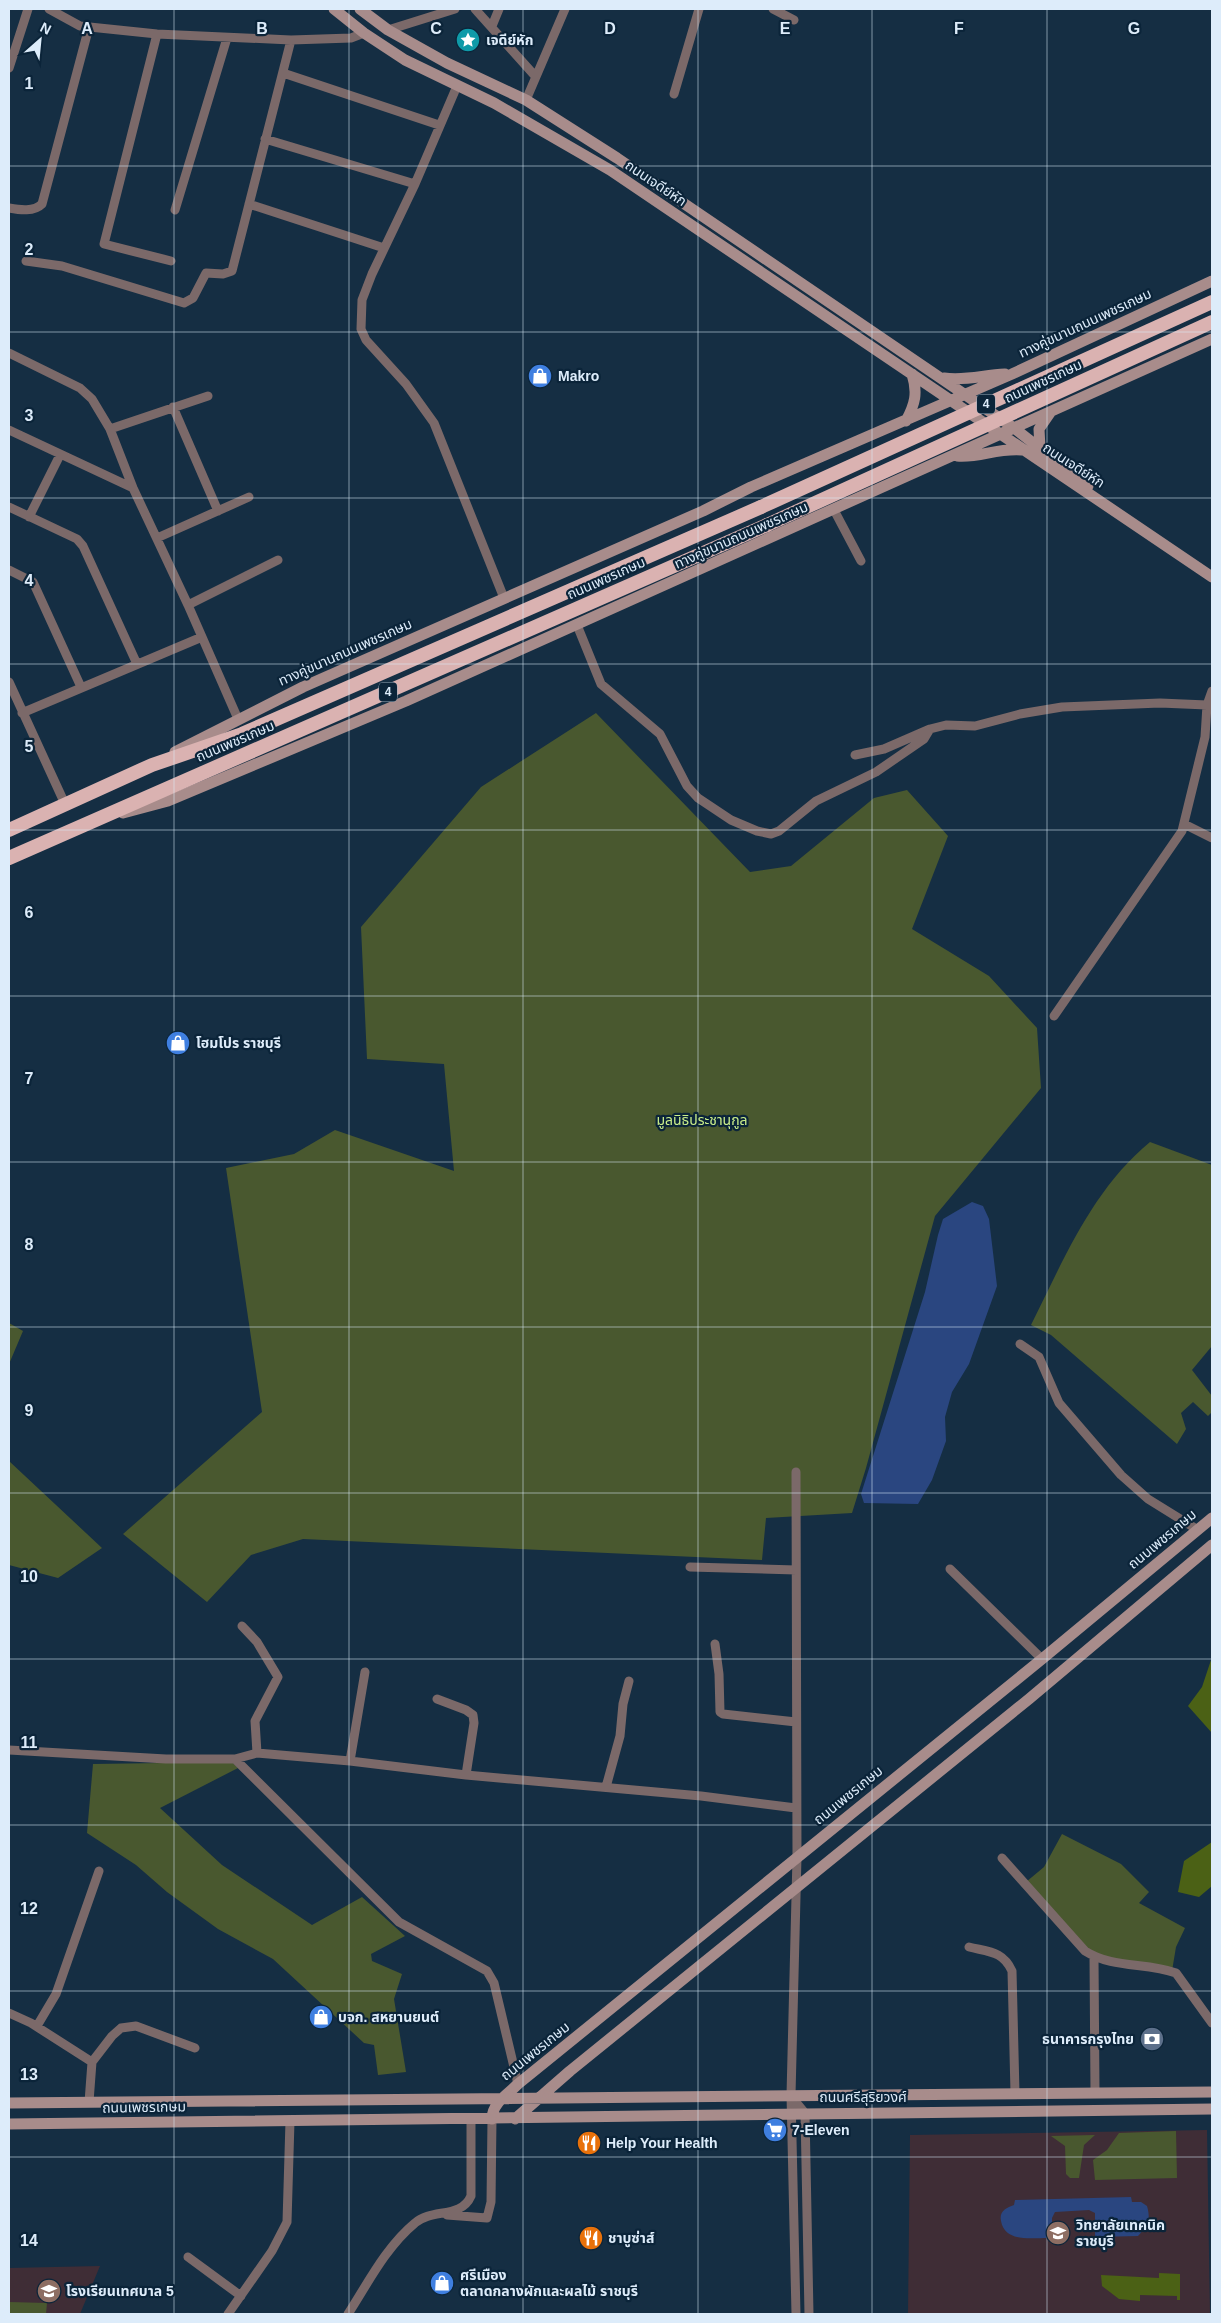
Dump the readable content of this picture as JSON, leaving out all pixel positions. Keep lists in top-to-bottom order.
{
  "streets": {
    "highway": ["ถนนเพชรเกษม", "4"],
    "main road": ["ถนนเจดีย์หัก", "ทางคู่ขนานถนนเพชรเกษม", "ถนนศรีสุริยวงศ์"]
  },
  "crossings": [
    ["ถนนเจดีย์หัก", "ทางคู่ขนานถนนเพชรเกษม"],
    ["ทางคู่ขนานถนนเพชรเกษม", "ถนนเพชรเกษม"],
    ["ถนนเพชรเกษม", "ถนนศรีสุริยวงศ์"]
  ],
  "parks": ["มูลนิธิประชานุกูล"],
  "places": {
    "place": ["เจดีย์หัก"],
    "shop": [
      "Makro",
      "โฮมโปร ราชบุรี",
      "บจก. สหยานยนต์",
      "ศรีเมือง ตลาดกลางผักและผลไม้ ราชบุรี"
    ],
    "bank": ["ธนาคารกรุงไทย"],
    "supermarket": ["7-Eleven"],
    "restaurant": ["Help Your Health", "ชาบูซ่าส์"],
    "school or university": ["วิทยาลัยเทคนิค ราชบุรี", "โรงเรียนเทศบาล 5"]
  },
  "north": "top right",
  "grid": {
    "columns": [
      "A",
      "B",
      "C",
      "D",
      "E",
      "F",
      "G"
    ],
    "rows": [
      "1",
      "2",
      "3",
      "4",
      "5",
      "6",
      "7",
      "8",
      "9",
      "10",
      "11",
      "12",
      "13",
      "14"
    ]
  }
}
